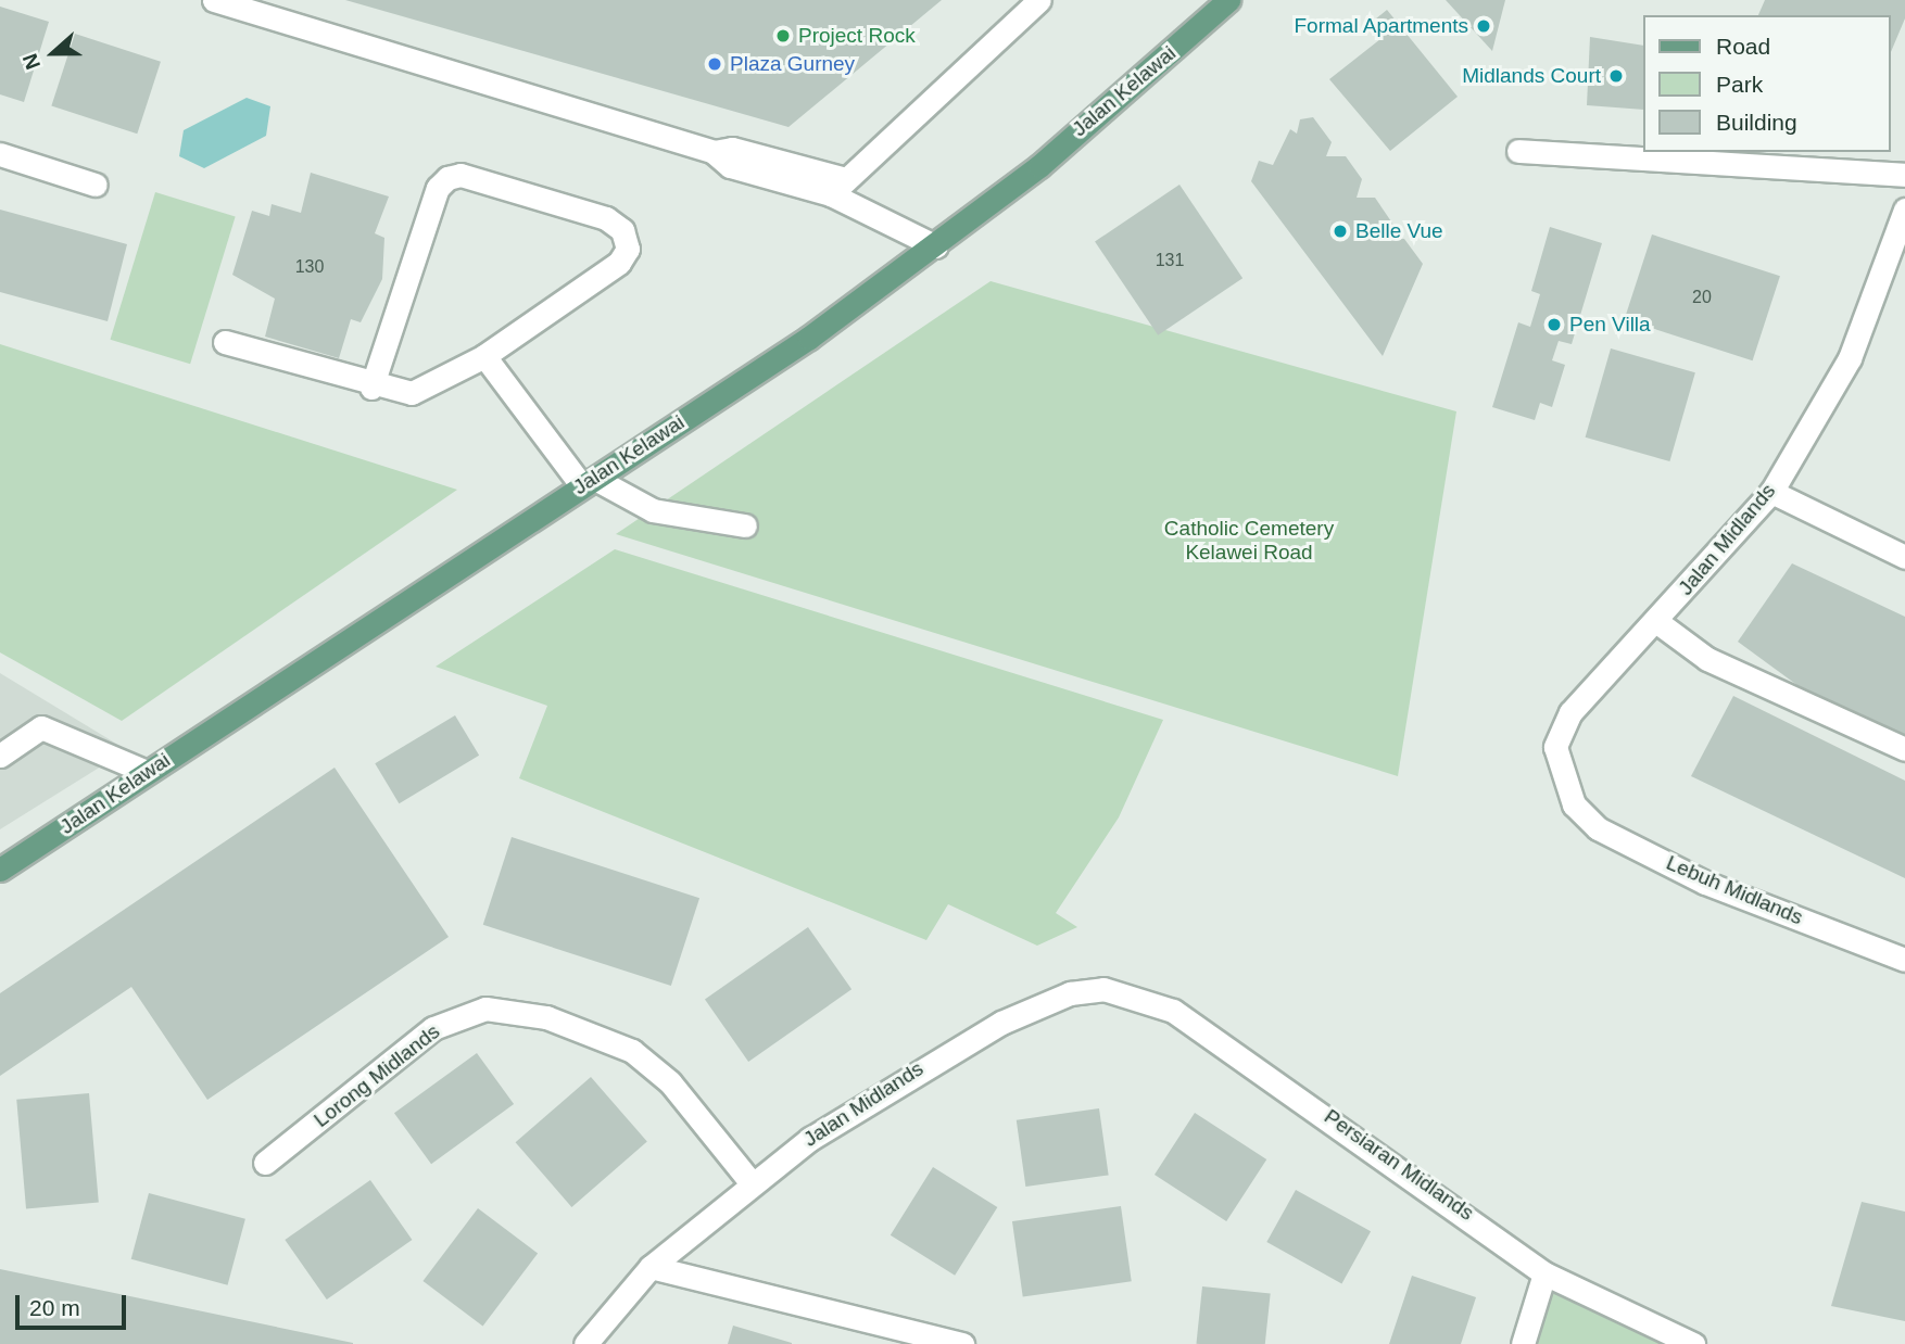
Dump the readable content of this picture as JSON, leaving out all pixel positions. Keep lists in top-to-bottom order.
{
  "streets": {
    "main road": ["Jalan Kelawai"],
    "street": [
      "Jalan Midlands",
      "Lebuh Midlands",
      "Lorong Midlands",
      "Persiaran Midlands"
    ]
  },
  "crossings": [
    ["Jalan Midlands", "Lebuh Midlands"],
    ["Jalan Midlands", "Lorong Midlands"],
    ["Jalan Midlands", "Persiaran Midlands"]
  ],
  "parks": ["Catholic Cemetery Kelawei Road"],
  "places": [
    "Formal Apartments",
    "Project Rock",
    "Plaza Gurney",
    "Midlands Court",
    "Belle Vue",
    "Pen Villa"
  ],
  "house_numbers": ["131", "130", "20"],
  "legend": ["Road", "Park", "Building"],
  "scale_bar": "20 m",
  "north": "left"
}
